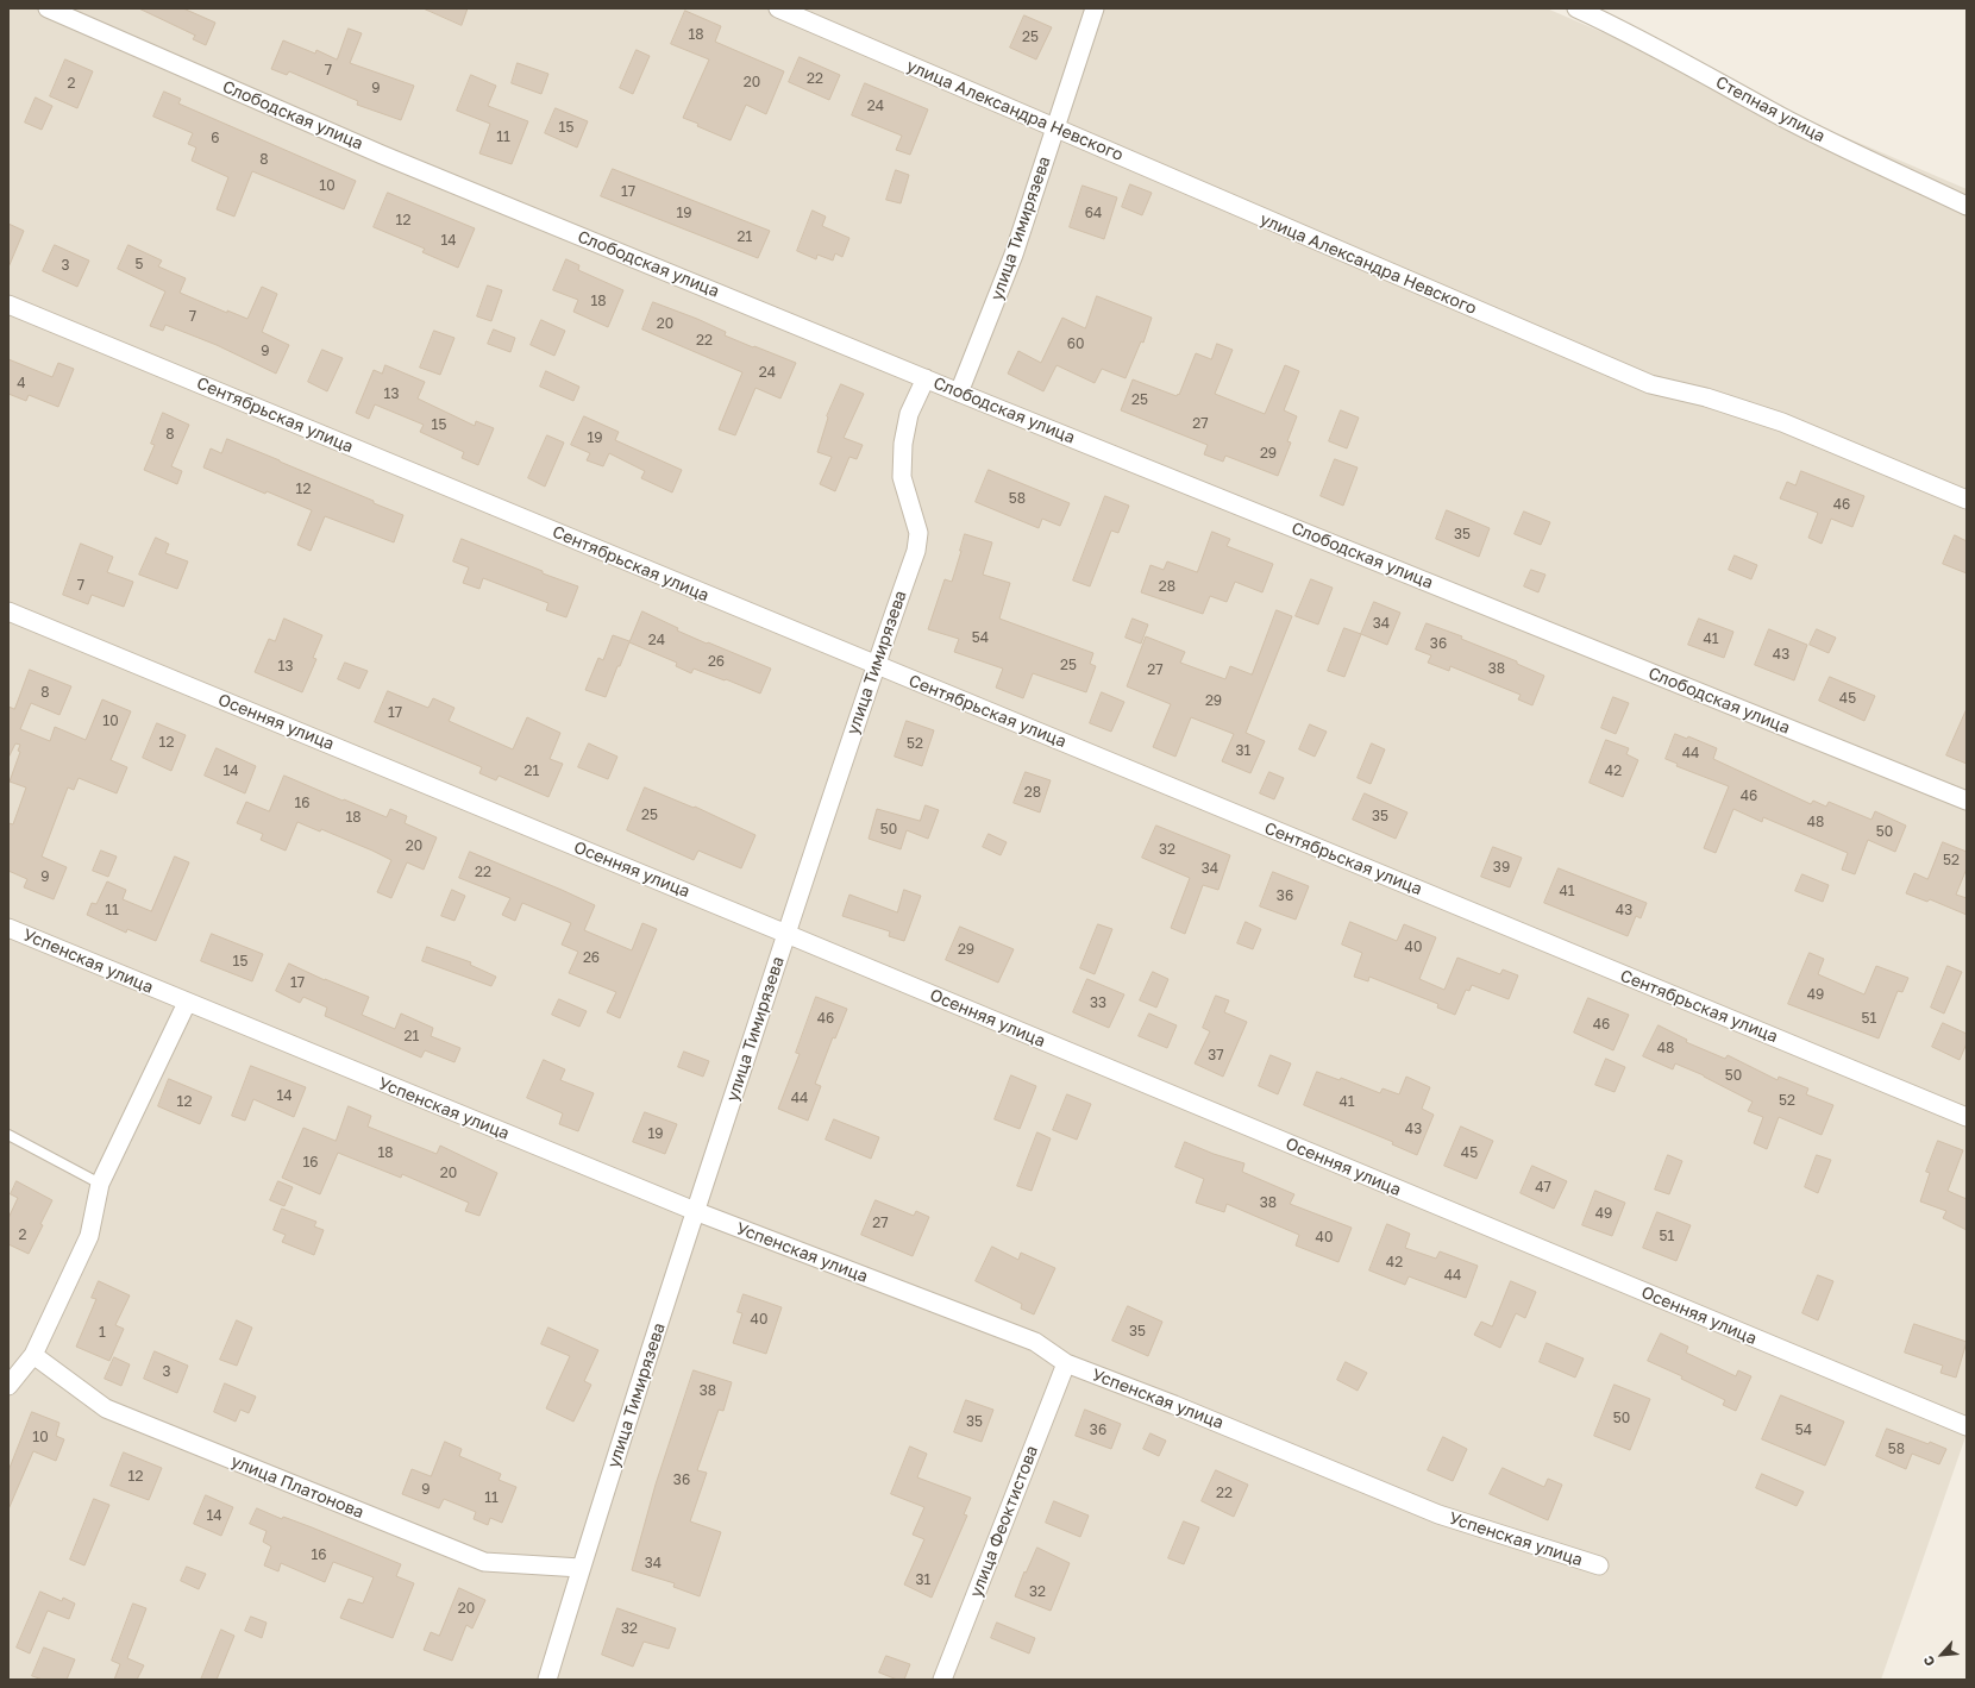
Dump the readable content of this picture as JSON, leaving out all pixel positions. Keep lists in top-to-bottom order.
{
  "streets": {
    "street": [
      "Степная улица",
      "улица Александра Невского",
      "Слободская улица",
      "улица Тимирязева",
      "Сентябрьская улица",
      "Осенняя улица",
      "Успенская улица",
      "улица Платонова",
      "улица Феоктистова"
    ]
  },
  "crossings": [
    ["улица Александра Невского", "улица Тимирязева"],
    ["Слободская улица", "улица Тимирязева"],
    ["улица Тимирязева", "Сентябрьская улица"],
    ["улица Тимирязева", "Осенняя улица"],
    ["улица Тимирязева", "Успенская улица"],
    ["улица Тимирязева", "улица Платонова"],
    ["Успенская улица", "улица Феоктистова"]
  ],
  "house_numbers": [
    "18",
    "25",
    "7",
    "22",
    "20",
    "2",
    "9",
    "24",
    "15",
    "11",
    "6",
    "8",
    "10",
    "17",
    "19",
    "64",
    "12",
    "21",
    "14",
    "5",
    "3",
    "18",
    "7",
    "20",
    "22",
    "60",
    "9",
    "24",
    "4",
    "13",
    "25",
    "27",
    "15",
    "8",
    "19",
    "29",
    "12",
    "58",
    "46",
    "35",
    "7",
    "28",
    "34",
    "54",
    "41",
    "24",
    "36",
    "43",
    "26",
    "25",
    "13",
    "38",
    "27",
    "8",
    "45",
    "29",
    "17",
    "10",
    "12",
    "52",
    "31",
    "44",
    "14",
    "21",
    "42",
    "28",
    "46",
    "16",
    "25",
    "35",
    "18",
    "48",
    "50",
    "50",
    "20",
    "32",
    "52",
    "39",
    "34",
    "22",
    "9",
    "41",
    "36",
    "11",
    "43",
    "40",
    "29",
    "26",
    "15",
    "17",
    "49",
    "33",
    "46",
    "51",
    "46",
    "21",
    "48",
    "37",
    "50",
    "14",
    "44",
    "52",
    "12",
    "41",
    "43",
    "19",
    "18",
    "45",
    "16",
    "20",
    "47",
    "38",
    "49",
    "27",
    "2",
    "51",
    "40",
    "42",
    "44",
    "40",
    "35",
    "1",
    "3",
    "38",
    "50",
    "35",
    "36",
    "54",
    "10",
    "58",
    "12",
    "36",
    "9",
    "22",
    "11",
    "14",
    "16",
    "34",
    "31",
    "32",
    "20",
    "32"
  ],
  "north": "bottom left"
}
